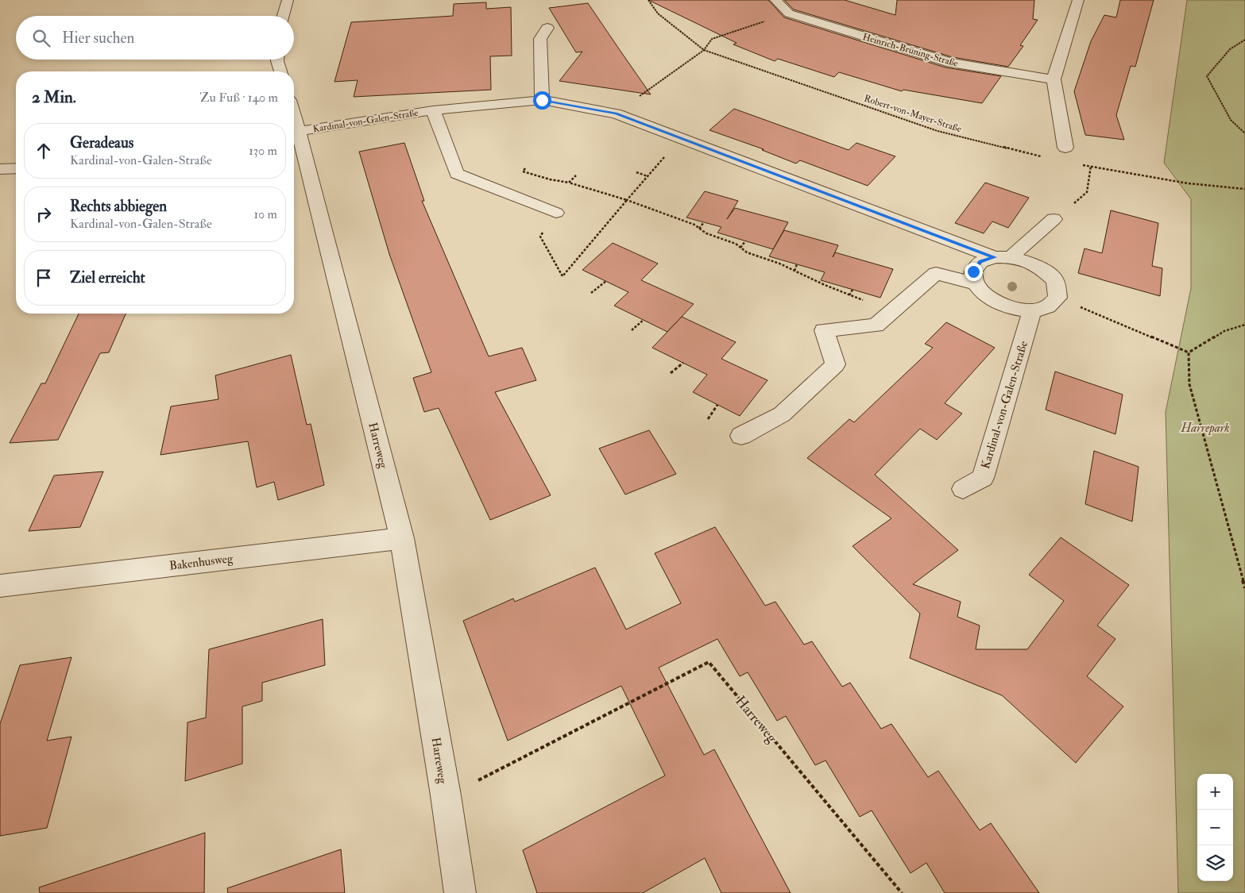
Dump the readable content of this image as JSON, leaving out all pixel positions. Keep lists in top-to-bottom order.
{
  "streets": {
    "street": [
      "Heinrich-Brüning-Straße",
      "Kardinal-von-Galen-Straße",
      "Harreweg",
      "Bakenhusweg"
    ],
    "path": ["Robert-von-Mayer-Straße"]
  },
  "crossings": [
    ["Kardinal-von-Galen-Straße", "Harreweg"],
    ["Harreweg", "Bakenhusweg"]
  ],
  "parks": ["Harrepark"],
  "page": {
    "search": "Hier suchen",
    "heading": ["2 Min.", "Zu Fuß · 140 m"],
    "list": [
      ["Geradeaus", "Kardinal-von-Galen-Straße", "130 m"],
      ["Rechts abbiegen", "Kardinal-von-Galen-Straße", "10 m"],
      "Ziel erreicht"
    ],
    "map_buttons": ["+", "−"]
  }
}
